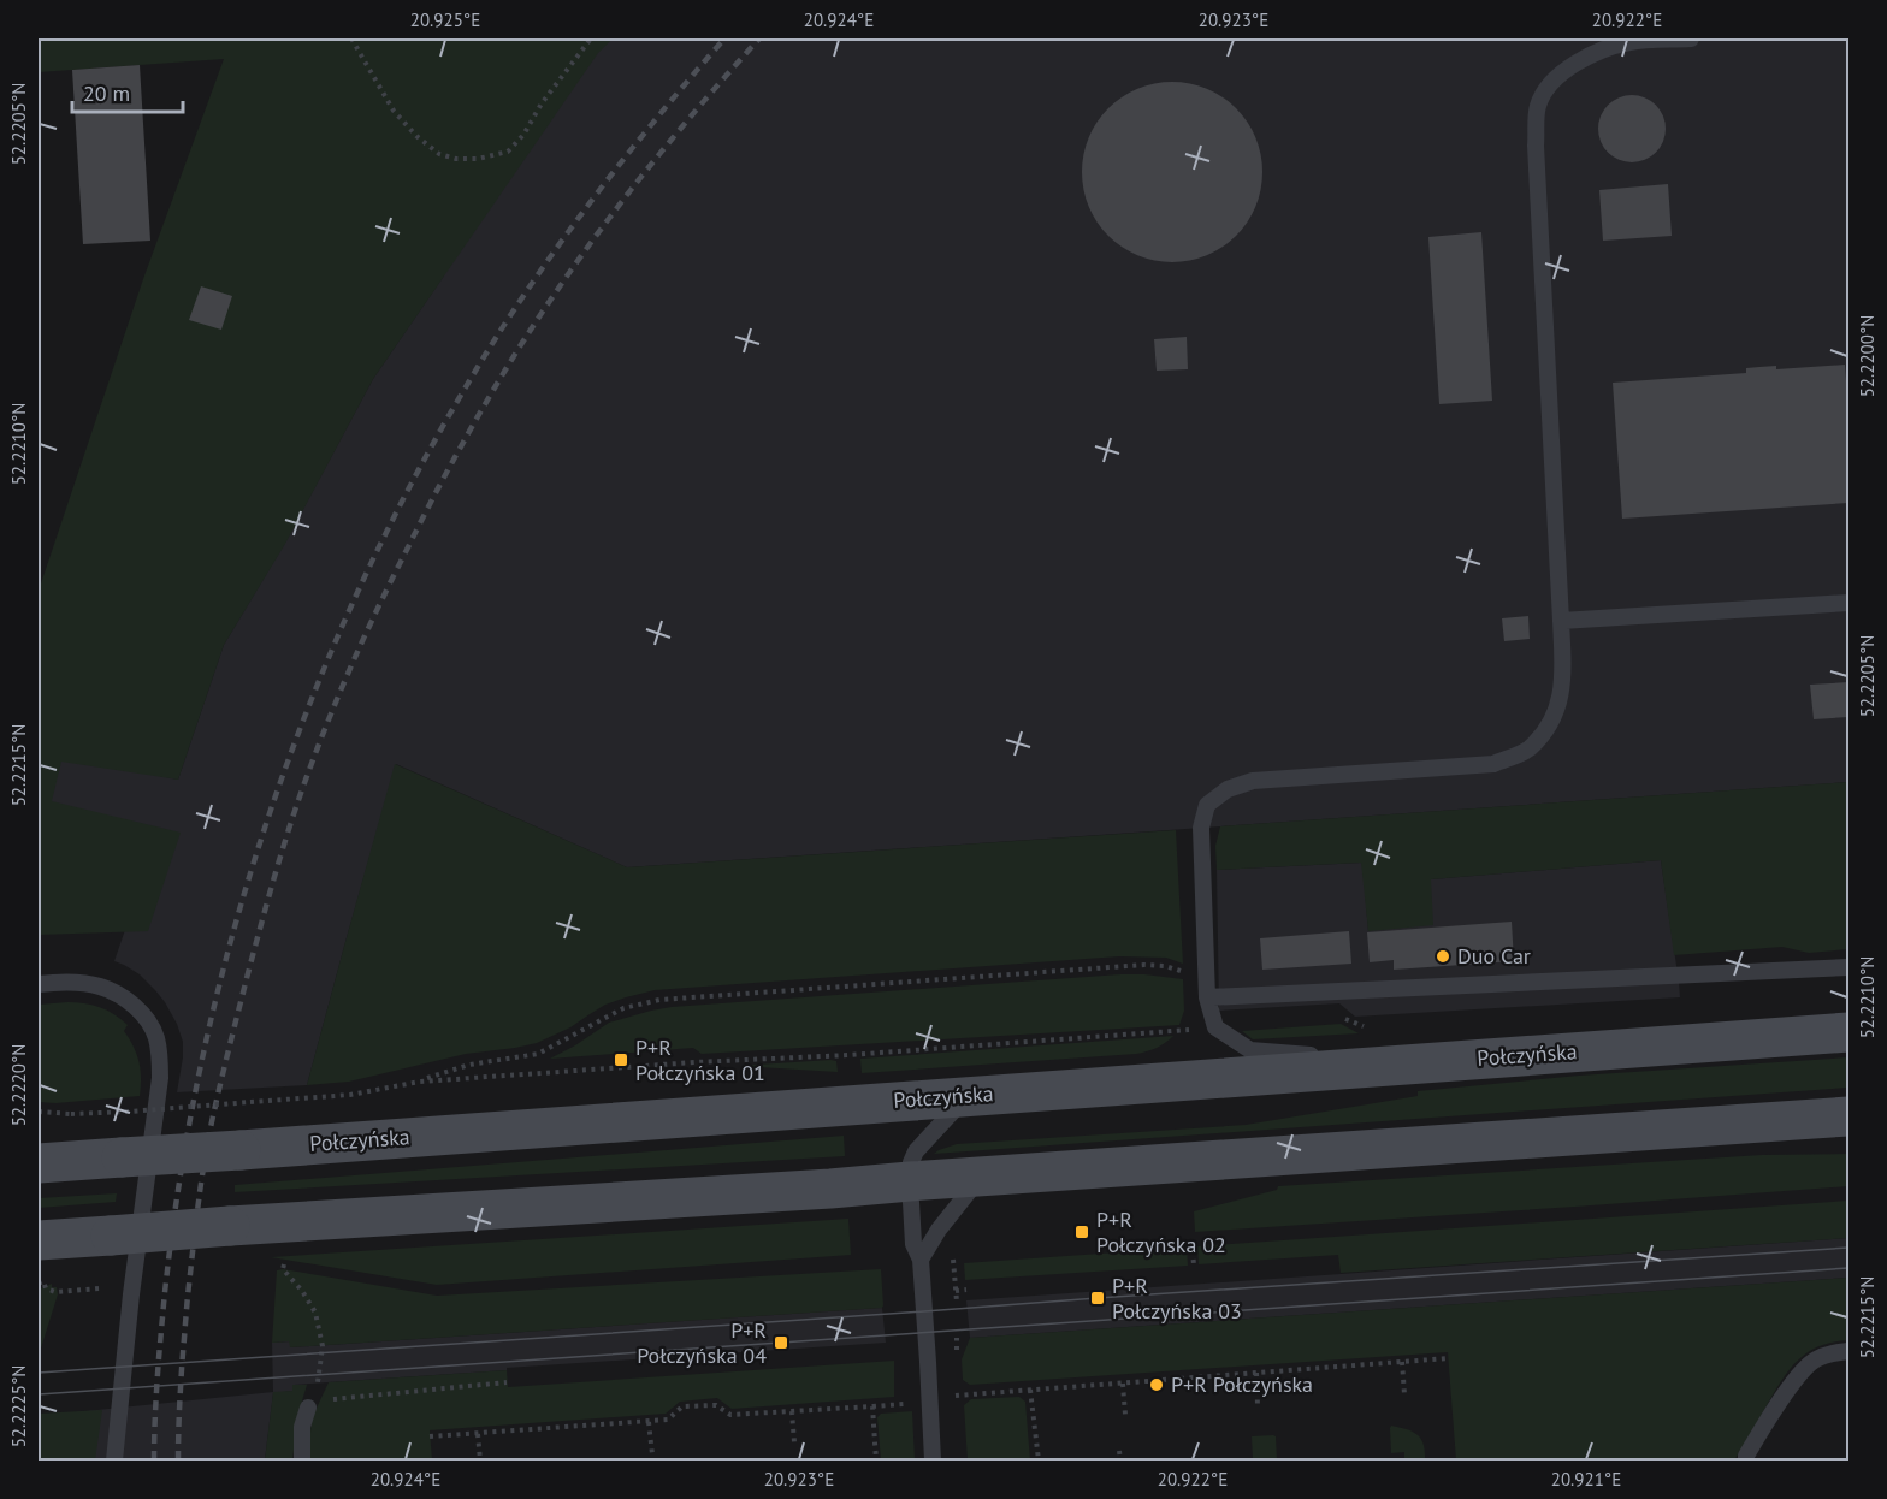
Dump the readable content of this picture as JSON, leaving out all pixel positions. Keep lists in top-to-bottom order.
{
  "streets": {
    "main road": ["Połczyńska"]
  },
  "places": {
    "other": ["Duo Car", "P+R Połczyńska"],
    "transit": [
      "P+R Połczyńska 01",
      "P+R Połczyńska 02",
      "P+R Połczyńska 03",
      "P+R Połczyńska 04"
    ]
  },
  "scale_bar": "20 m",
  "coordinates": [
    "20.925°E",
    "20.924°E",
    "20.923°E",
    "20.922°E",
    "52.2205°N",
    "52.2200°N",
    "52.2210°N",
    "52.2215°N",
    "52.2220°N",
    "52.2225°N",
    "20.921°E"
  ]
}
